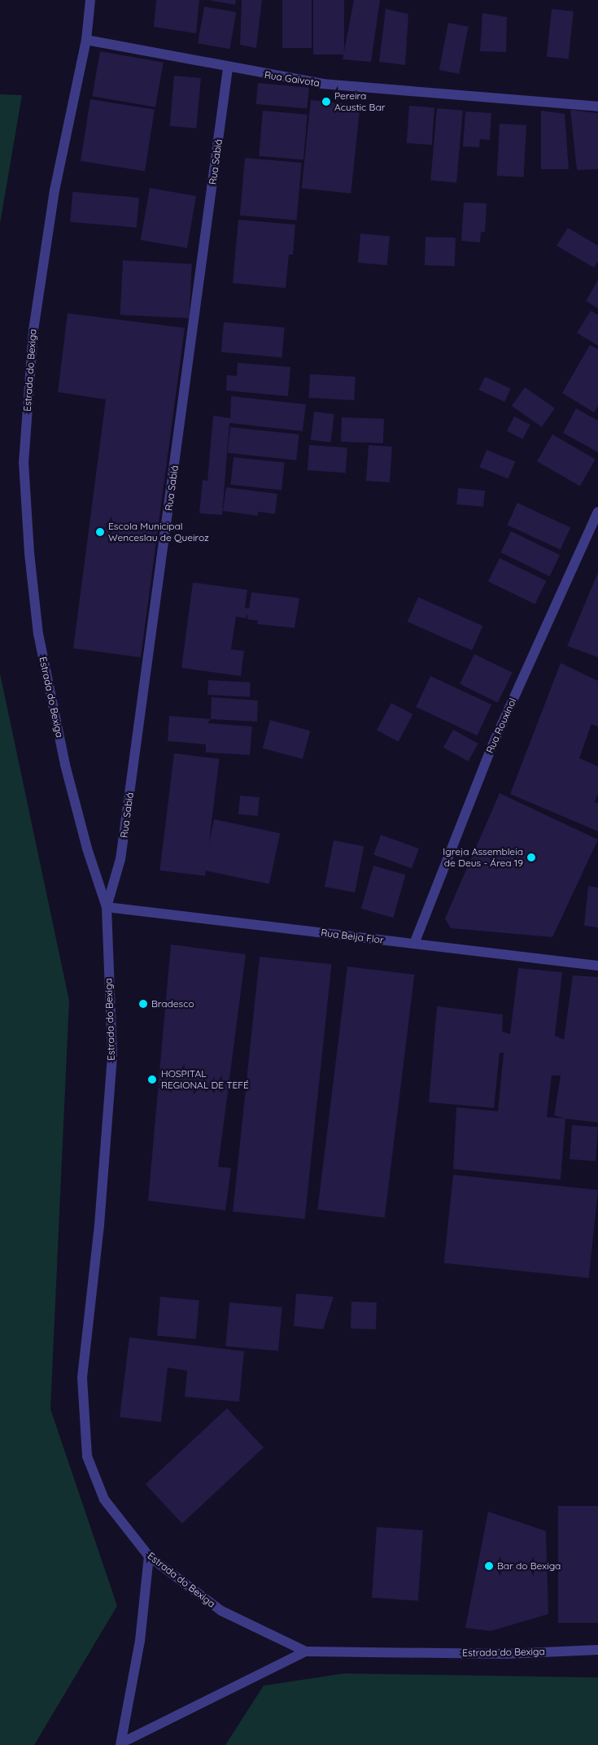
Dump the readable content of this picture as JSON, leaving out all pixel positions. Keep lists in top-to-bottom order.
{
  "streets": {
    "street": [
      "Rua Gaivota",
      "Rua Sabiá",
      "Estrada do Bexiga",
      "Rua Rouxinol",
      "Rua Beija Flor"
    ]
  },
  "crossings": [
    ["Rua Gaivota", "Rua Sabiá"],
    ["Rua Gaivota", "Estrada do Bexiga"],
    ["Rua Sabiá", "Estrada do Bexiga"],
    ["Rua Sabiá", "Rua Beija Flor"],
    ["Estrada do Bexiga", "Rua Beija Flor"],
    ["Rua Rouxinol", "Rua Beija Flor"]
  ],
  "places": [
    "Pereira Acustic Bar",
    "Escola Municipal Wenceslau de Queiroz",
    "Igreja Assembleia de Deus - Área 19",
    "Bradesco",
    "HOSPITAL REGIONAL DE TEFÉ",
    "Bar do Bexiga"
  ]
}
